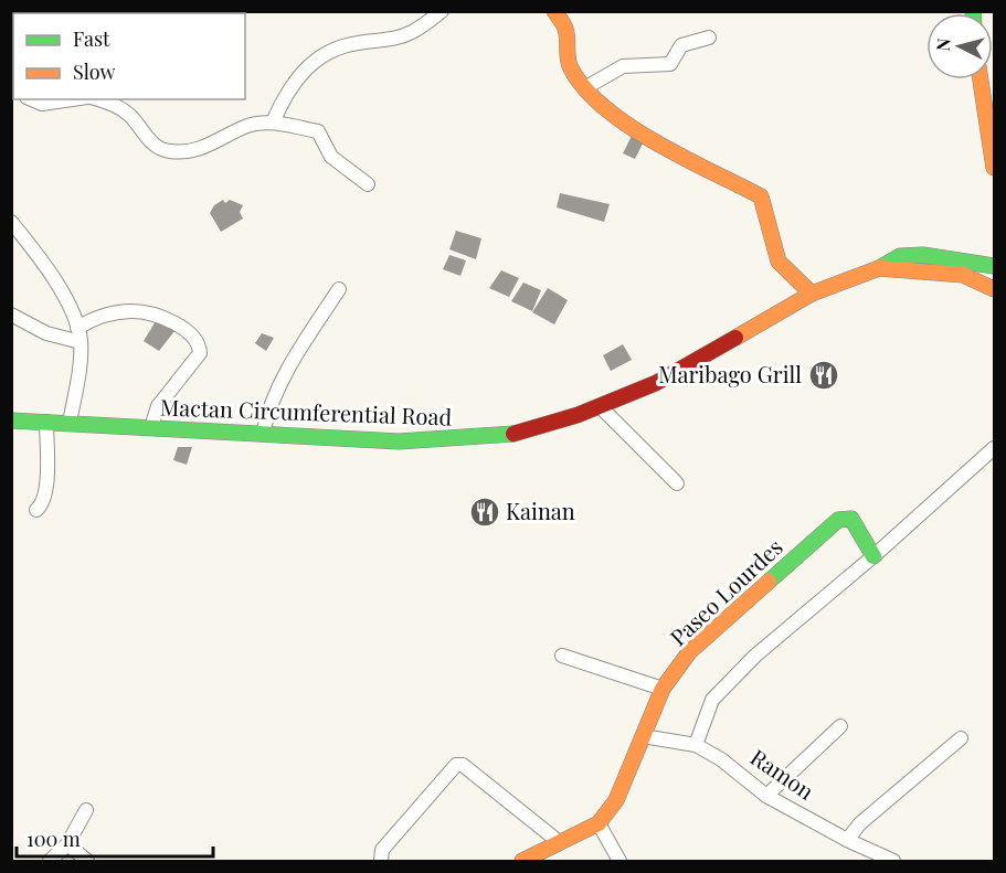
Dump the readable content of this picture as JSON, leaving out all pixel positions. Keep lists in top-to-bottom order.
{
  "streets": {
    "street": ["Mactan Circumferential Road", "Paseo Lourdes", "Ramon"]
  },
  "crossings": [
    ["Paseo Lourdes", "Ramon"]
  ],
  "places": {
    "restaurant": ["Maribago Grill", "Kainan"]
  },
  "legend": ["Fast", "Slow"],
  "scale_bar": "100 m",
  "north": "left"
}
